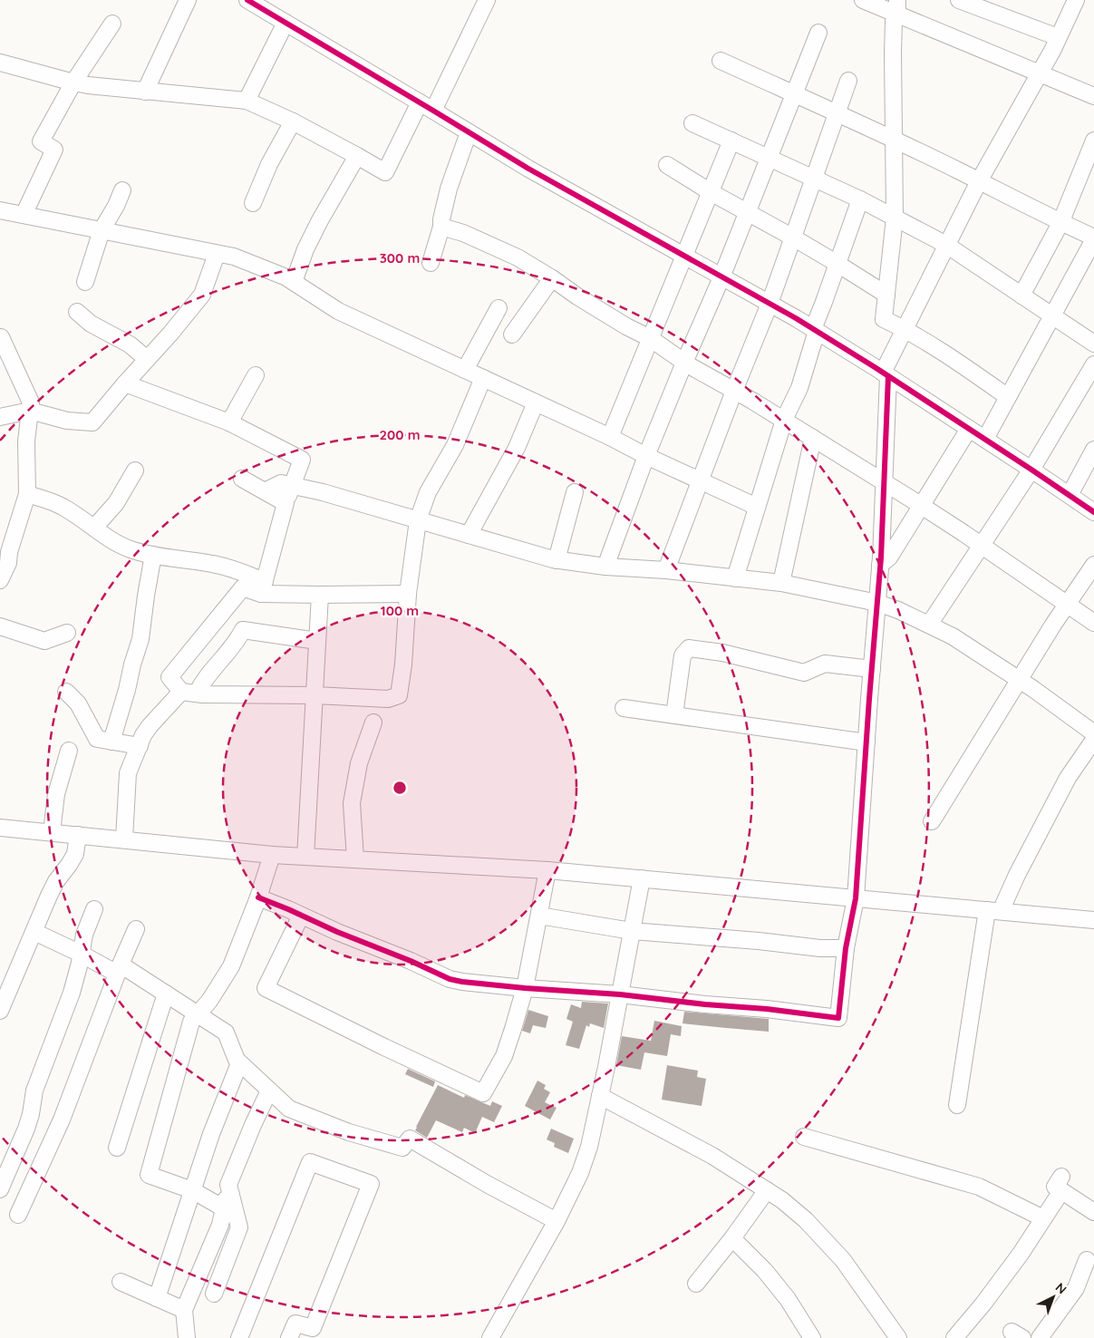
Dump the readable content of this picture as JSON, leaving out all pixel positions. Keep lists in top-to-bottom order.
{
  "north": "top right",
  "rings": ["300 m", "200 m", "100 m"]
}
